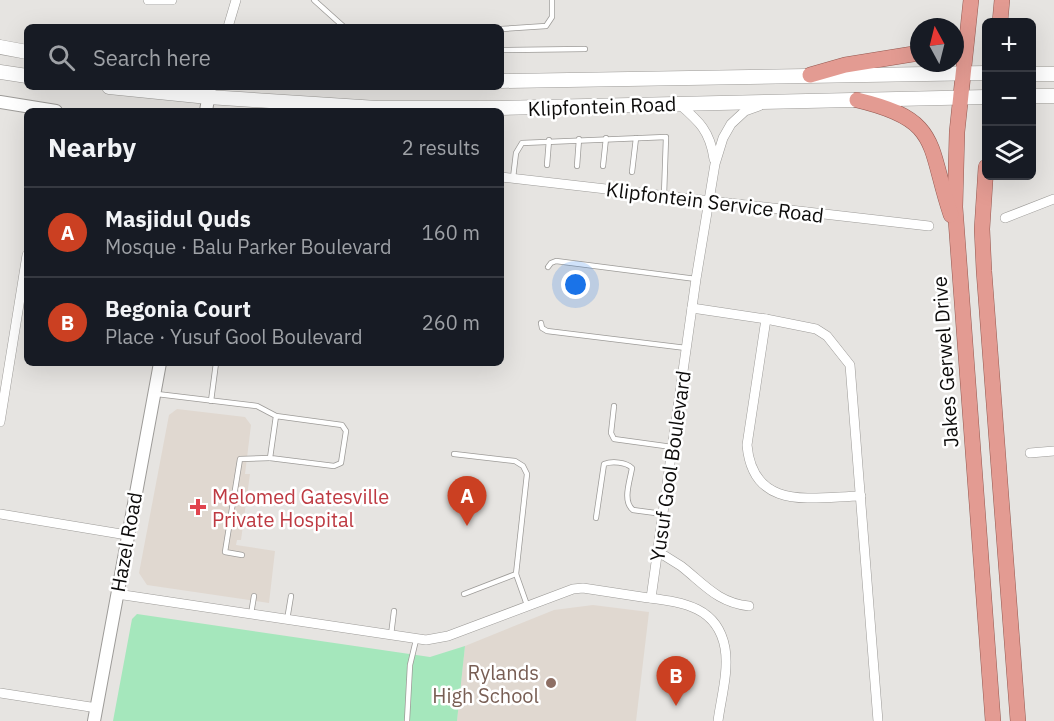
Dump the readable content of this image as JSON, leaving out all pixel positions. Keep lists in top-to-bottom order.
{
  "streets": {
    "highway": ["Jakes Gerwel Drive"],
    "main road": ["Klipfontein Road"],
    "street": ["Klipfontein Service Road", "Yusuf Gool Boulevard", "Hazel Road"]
  },
  "crossings": [
    ["Klipfontein Road", "Jakes Gerwel Drive"],
    ["Klipfontein Road", "Yusuf Gool Boulevard"],
    ["Klipfontein Service Road", "Yusuf Gool Boulevard"]
  ],
  "places": {
    "health": ["Melomed Gatesville Private Hospital"],
    "other": ["Rylands High School"]
  },
  "north": "top",
  "page": {
    "map_buttons": ["+", "−"],
    "search": "Search here",
    "heading": ["Nearby", "2 results"],
    "list": [
      {
        "mark": "A",
        "name": "Masjidul Quds",
        "note": "Mosque · Balu Parker Boulevard",
        "value": "160 m"
      },
      {
        "mark": "B",
        "name": "Begonia Court",
        "note": "Place · Yusuf Gool Boulevard",
        "value": "260 m"
      }
    ],
    "pins": ["A", "B"]
  }
}
